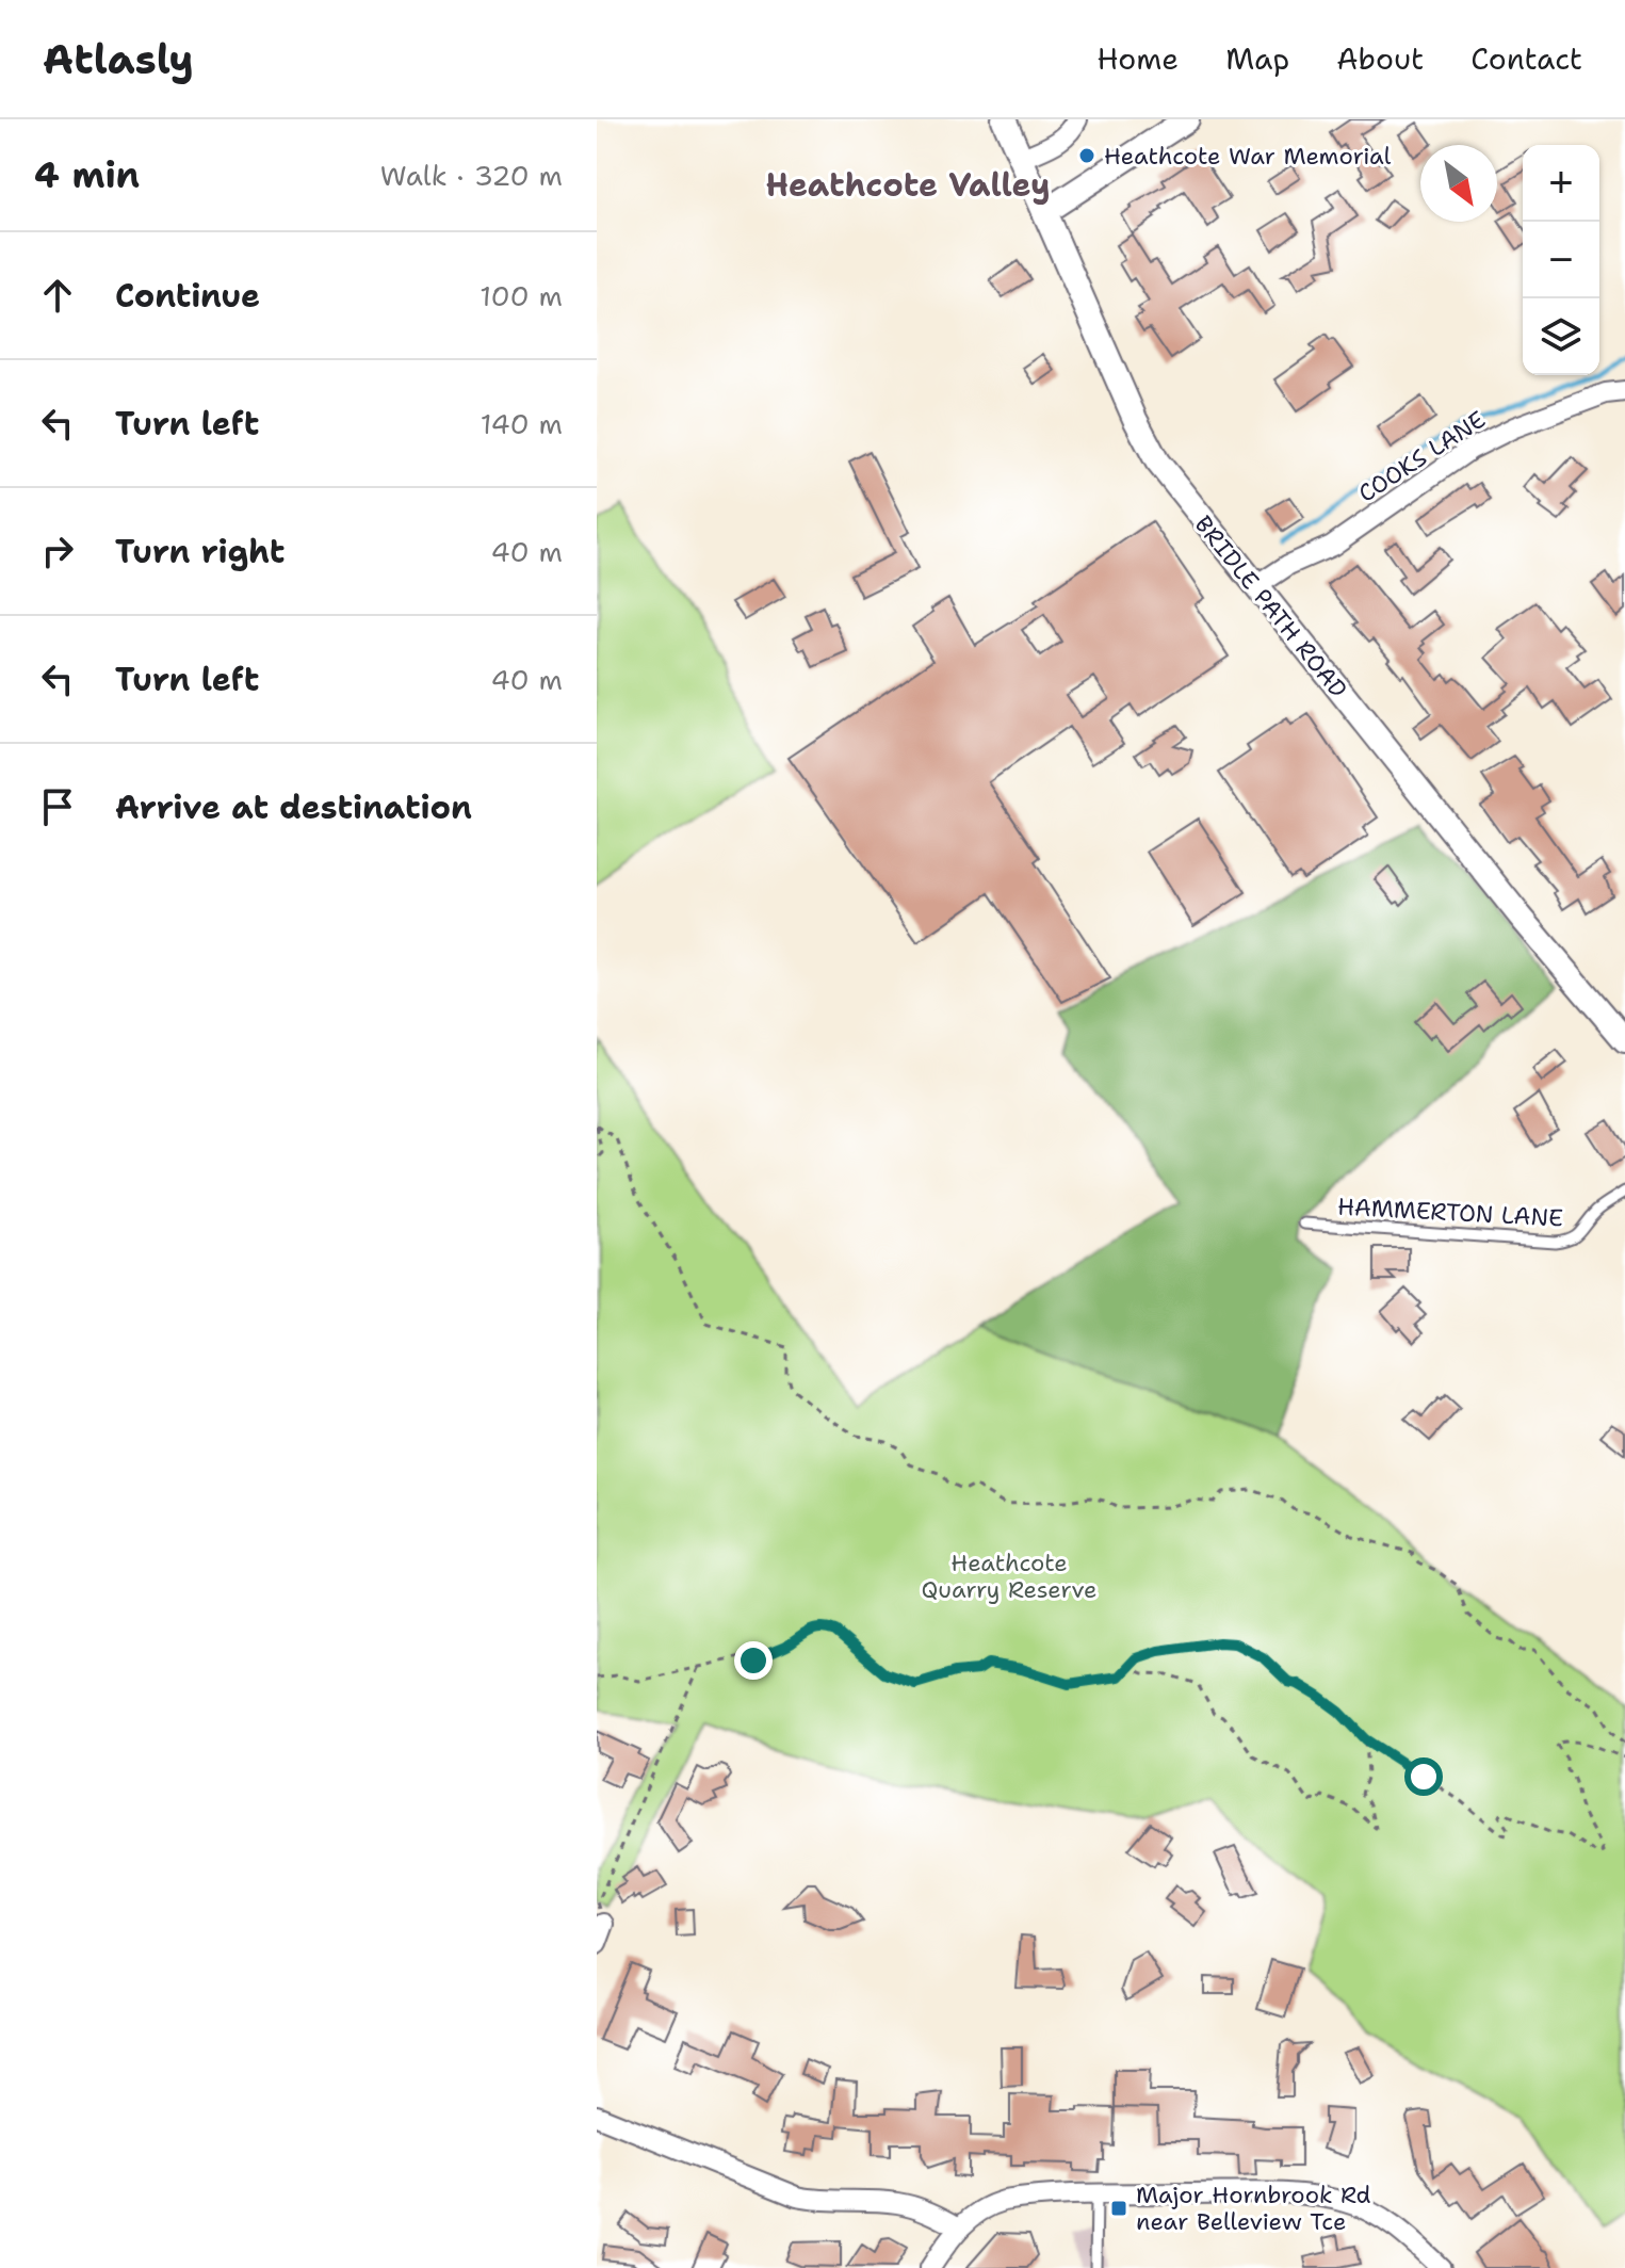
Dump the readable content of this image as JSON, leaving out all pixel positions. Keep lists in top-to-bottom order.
{
  "streets": {
    "street": ["COOKS LANE", "BRIDLE PATH ROAD"],
    "lane": ["HAMMERTON LANE"]
  },
  "crossings": [
    ["COOKS LANE", "BRIDLE PATH ROAD"]
  ],
  "districts": ["Heathcote Valley"],
  "parks": ["Heathcote Quarry Reserve"],
  "places": {
    "other": ["Heathcote War Memorial"],
    "transit": ["Major Hornbrook Rd near Belleview Tce"]
  },
  "north": "bottom right",
  "page": {
    "header": "Atlasly",
    "nav": [
      "Home",
      "Map",
      "About",
      "Contact"
    ],
    "heading": ["4 min", "Walk · 320 m"],
    "map_buttons": ["+", "−"],
    "list": [
      ["Continue", "100 m"],
      ["Turn left", "140 m"],
      ["Turn right", "40 m"],
      ["Turn left", "40 m"],
      "Arrive at destination"
    ]
  }
}
